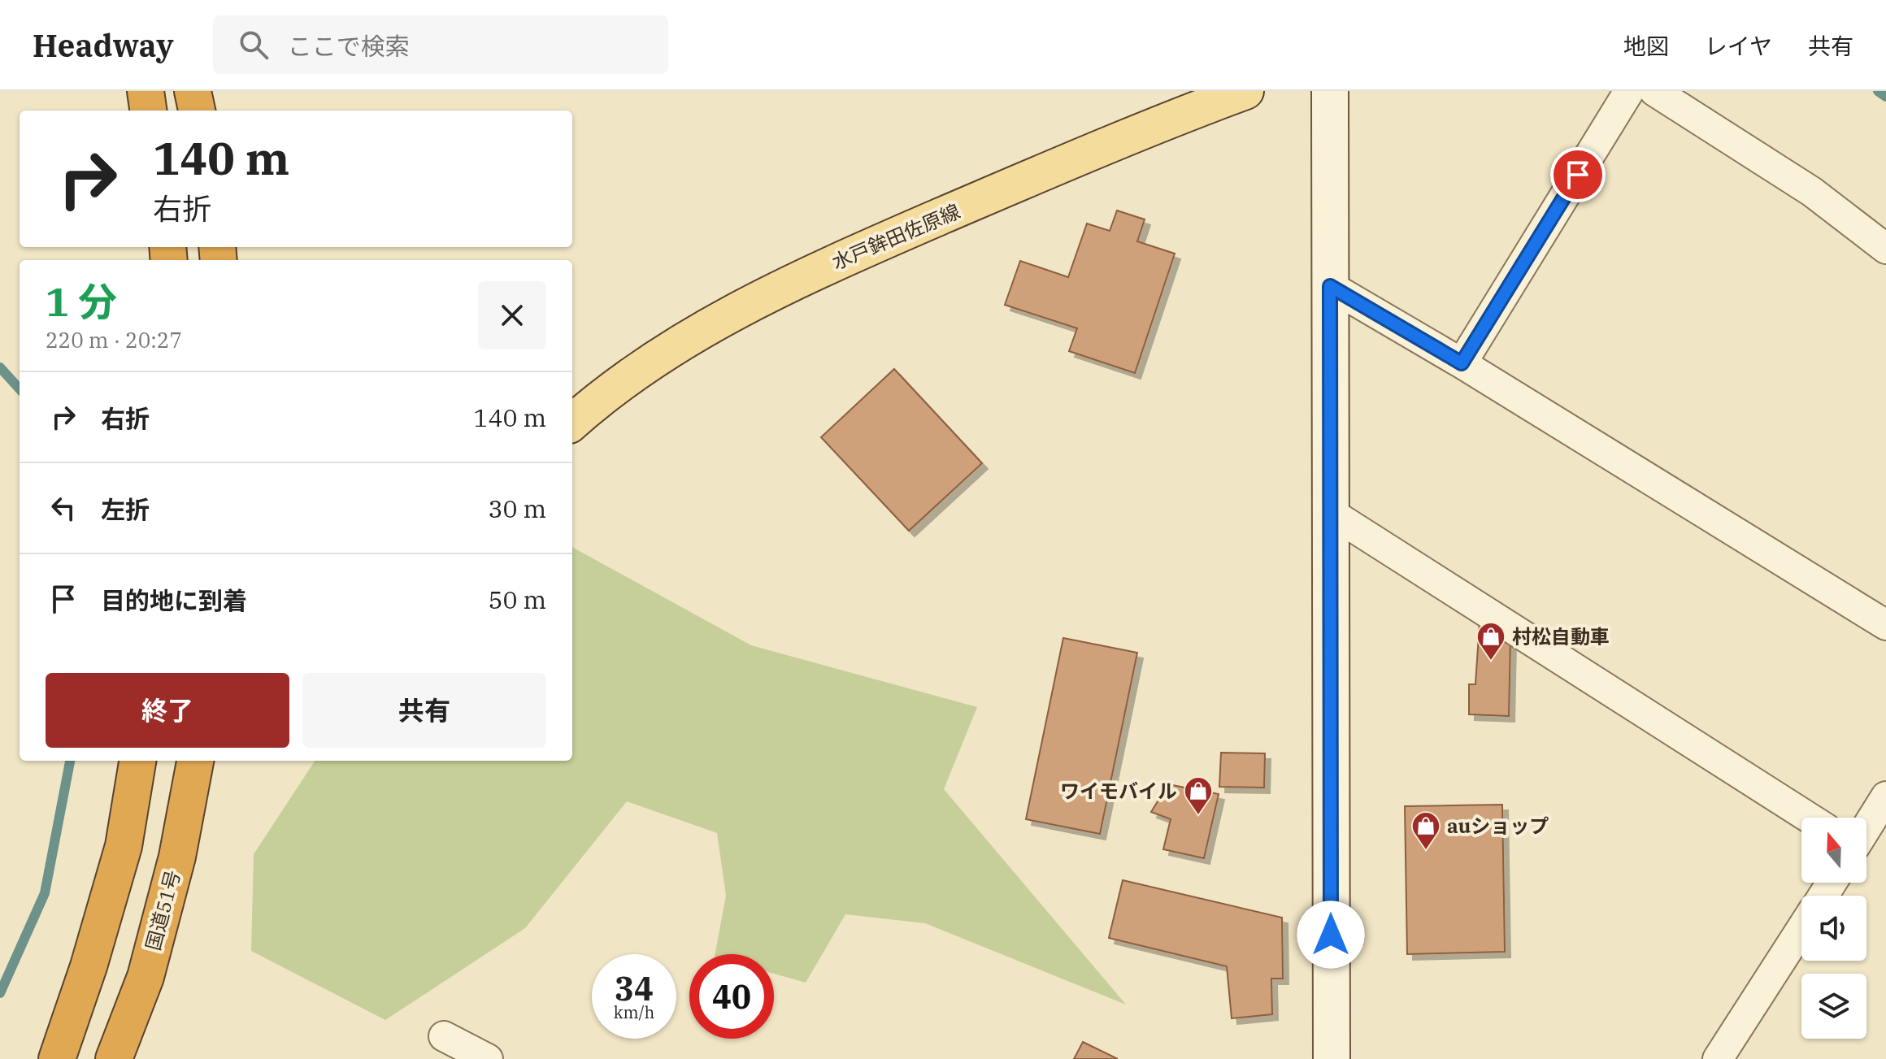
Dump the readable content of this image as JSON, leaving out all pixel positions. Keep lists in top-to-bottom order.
{
  "streets": {
    "highway": ["国道51号"],
    "main road": ["水戸鉾田佐原線"]
  },
  "places": {
    "shop": ["村松自動車", "ワイモバイル", "auショップ"]
  },
  "north": "top",
  "page": {
    "header": "Headway",
    "search": "ここで検索",
    "nav": ["地図", "レイヤ", "共有"],
    "turn": ["140 m", "右折"],
    "heading": ["1 分", "220 m · 20:27"],
    "list": [
      {
        "name": "右折",
        "value": "140 m"
      },
      {
        "name": "左折",
        "value": "30 m"
      },
      {
        "name": "目的地に到着",
        "value": "50 m"
      }
    ],
    "buttons": ["終了", "共有"],
    "speed": "34 km/h",
    "limit": "40"
  }
}
